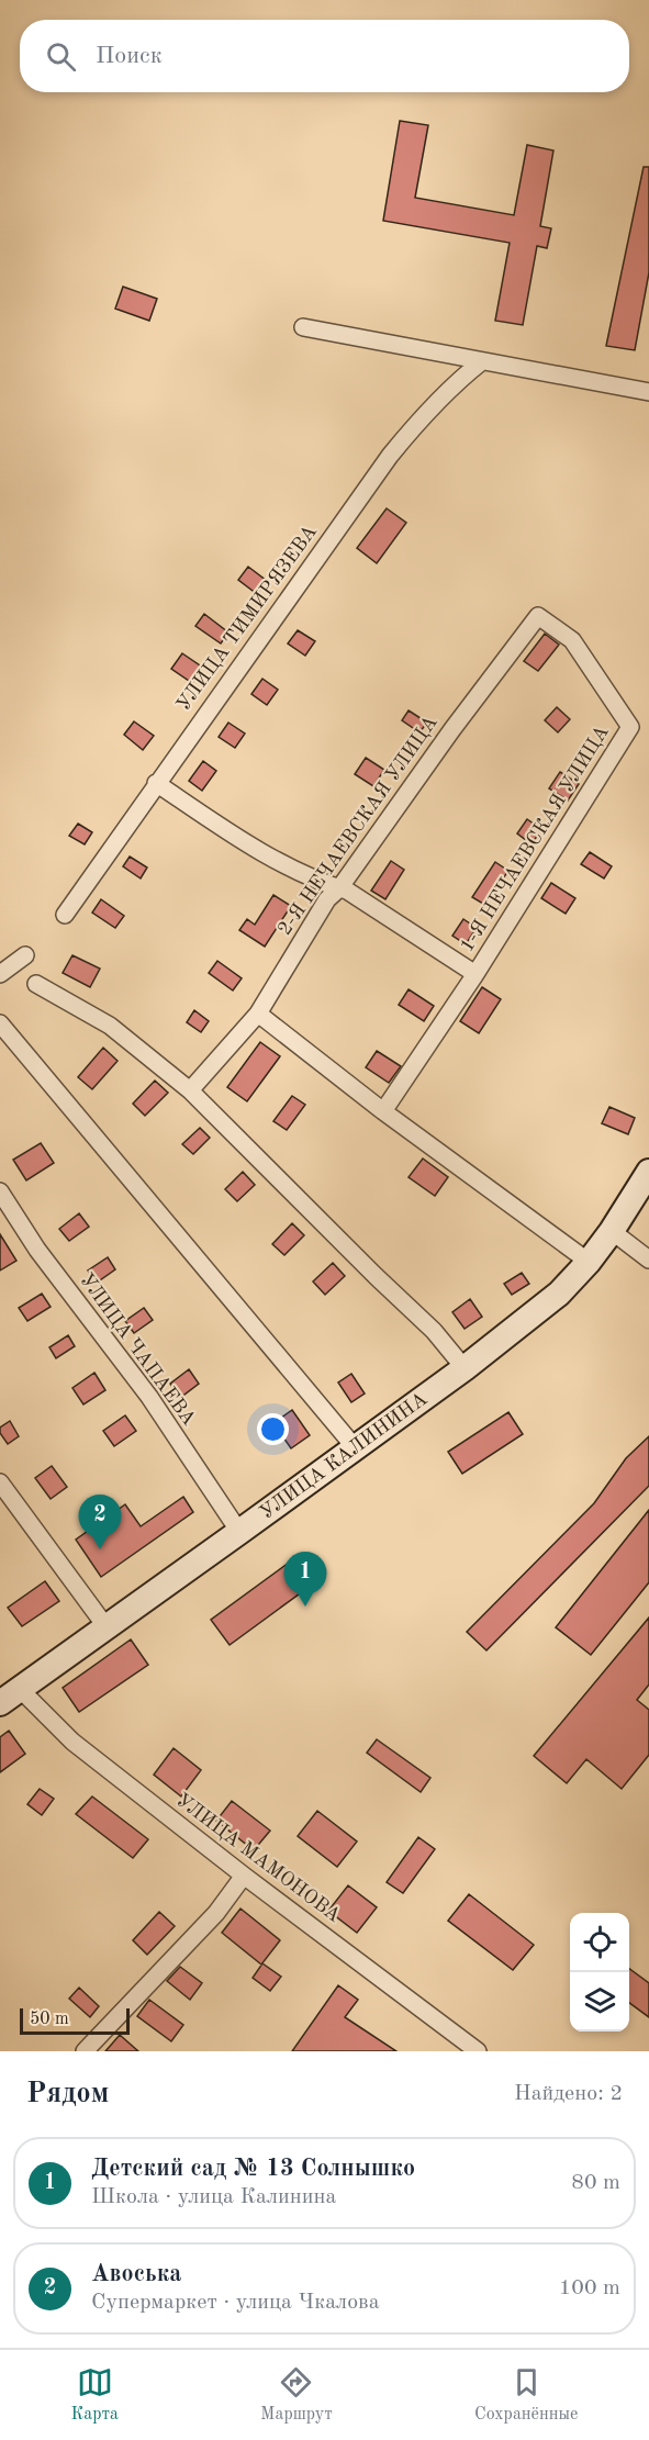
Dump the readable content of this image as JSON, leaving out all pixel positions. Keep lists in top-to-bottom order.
{
  "streets": {
    "main road": ["УЛИЦА КАЛИНИНА"],
    "street": [
      "УЛИЦА ТИМИРЯЗЕВА",
      "2-Я НЕЧАЕВСКАЯ УЛИЦА",
      "1-Я НЕЧАЕВСКАЯ УЛИЦА",
      "УЛИЦА ЧАПАЕВА",
      "УЛИЦА МАМОНОВА"
    ]
  },
  "crossings": [
    ["УЛИЦА ТИМИРЯЗЕВА", "1-Я НЕЧАЕВСКАЯ УЛИЦА"],
    ["2-Я НЕЧАЕВСКАЯ УЛИЦА", "1-Я НЕЧАЕВСКАЯ УЛИЦА"],
    ["УЛИЦА ЧАПАЕВА", "УЛИЦА КАЛИНИНА"],
    ["УЛИЦА КАЛИНИНА", "УЛИЦА МАМОНОВА"]
  ],
  "scale_bar": "50 m",
  "page": {
    "search": "Поиск",
    "pins": ["2", "1"],
    "scale": "50 m",
    "heading": ["Рядом", "Найдено: 2"],
    "list": [
      {
        "mark": "1",
        "name": "Детский сад № 13 Солнышко",
        "note": "Школа · улица Калинина",
        "value": "80 m"
      },
      {
        "mark": "2",
        "name": "Авоська",
        "note": "Супермаркет · улица Чкалова",
        "value": "100 m"
      }
    ],
    "nav": ["Карта", "Маршрут", "Сохранённые"]
  }
}
